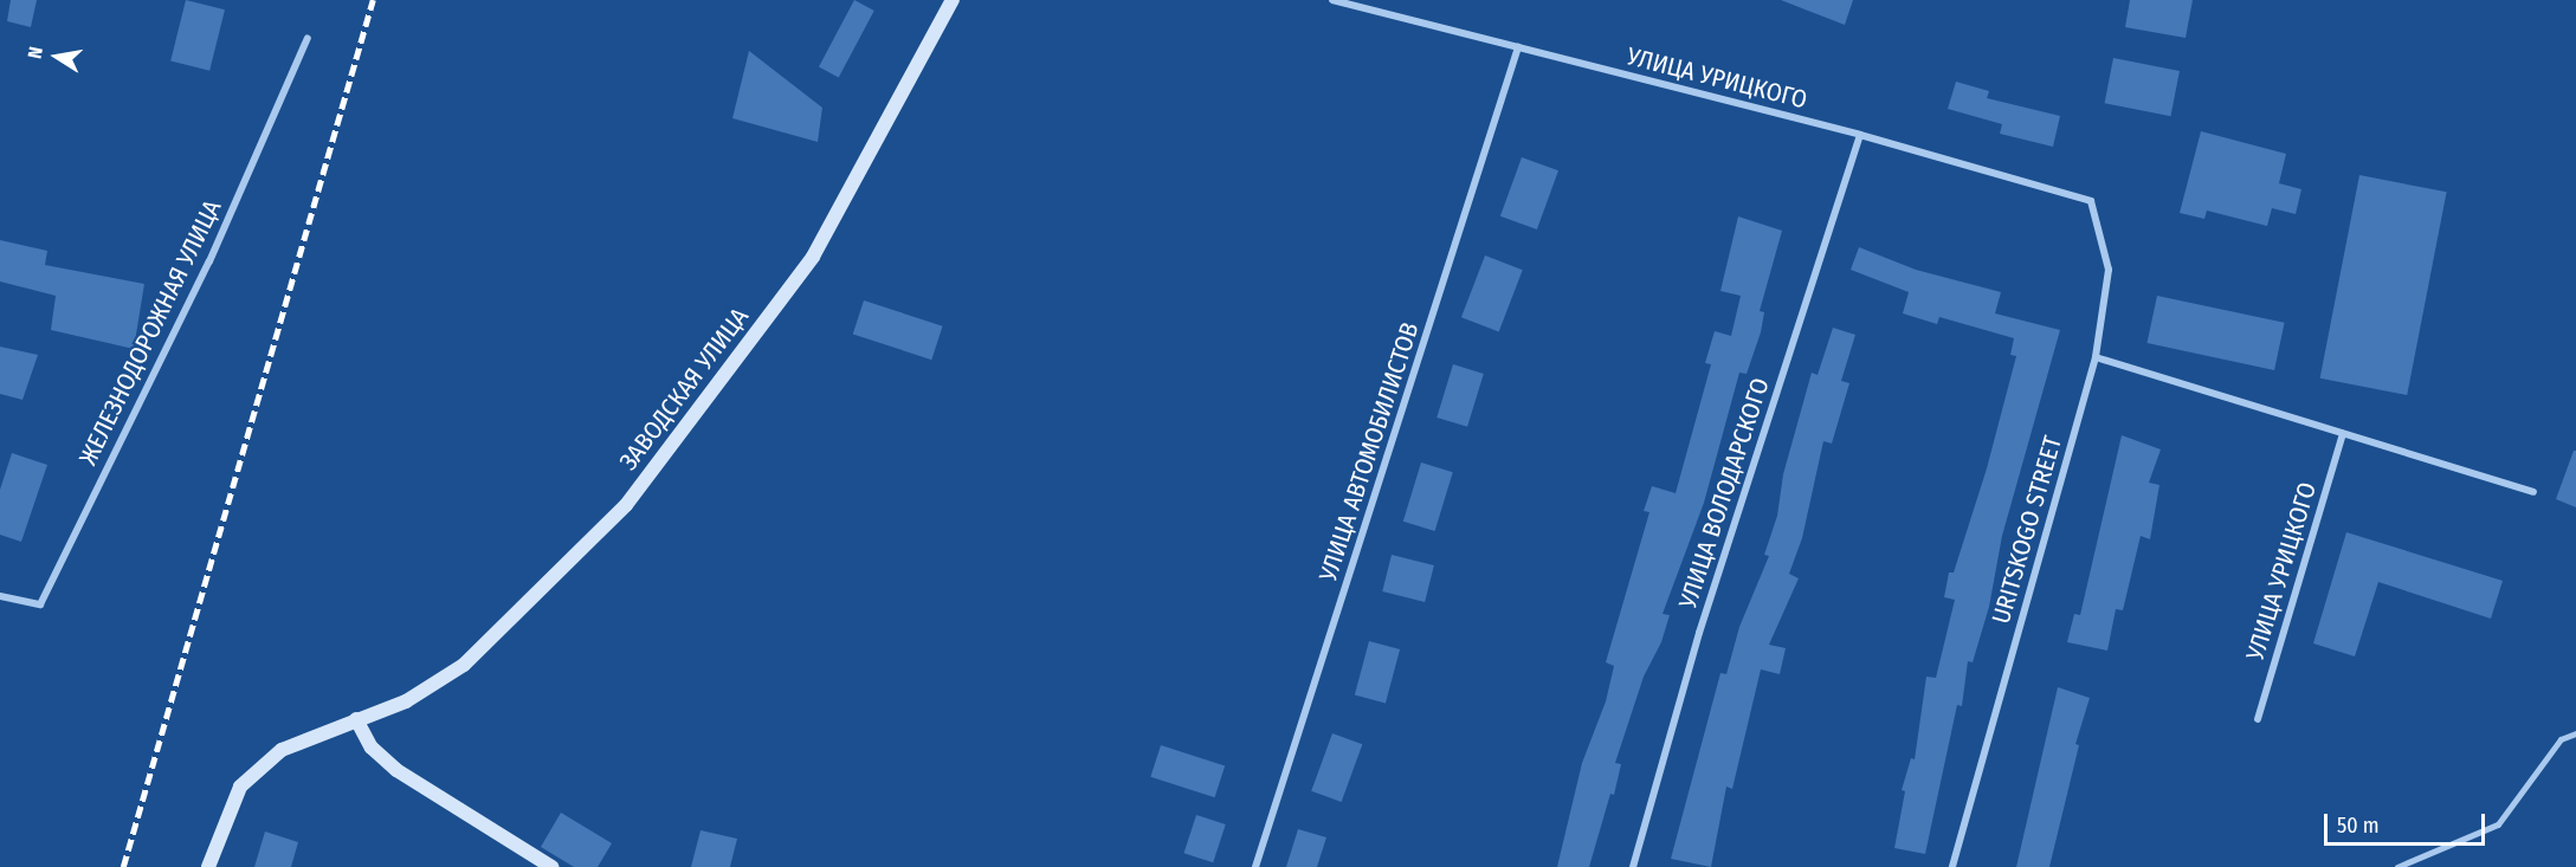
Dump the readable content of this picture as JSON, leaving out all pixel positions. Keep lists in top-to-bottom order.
{
  "streets": {
    "main road": ["ЗАВОДСКАЯ УЛИЦА"],
    "street": [
      "УЛИЦА УРИЦКОГО",
      "ЖЕЛЕЗНОДОРОЖНАЯ УЛИЦА",
      "УЛИЦА АВТОМОБИЛИСТОВ",
      "УЛИЦА ВОЛОДАРСКОГО",
      "URITSKOGO STREET"
    ]
  },
  "crossings": [
    ["УЛИЦА УРИЦКОГО", "УЛИЦА АВТОМОБИЛИСТОВ"],
    ["УЛИЦА УРИЦКОГО", "УЛИЦА ВОЛОДАРСКОГО"],
    ["УЛИЦА УРИЦКОГО", "URITSKOGO STREET"]
  ],
  "scale_bar": "50 m",
  "north": "left"
}
